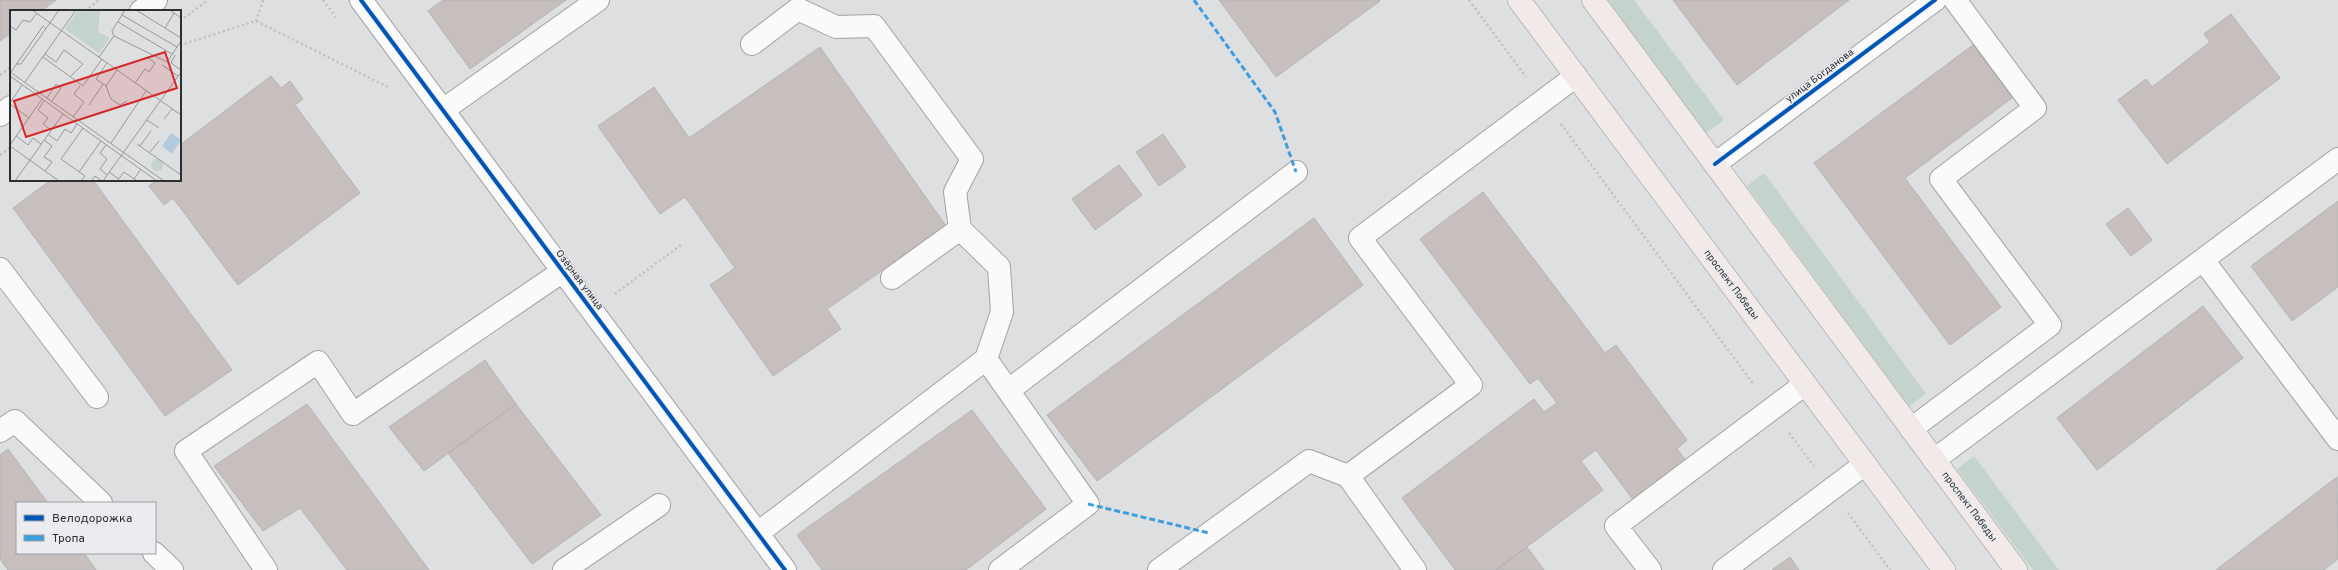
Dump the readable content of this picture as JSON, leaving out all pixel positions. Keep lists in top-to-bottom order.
{
  "streets": {
    "main road": ["проспект Победы"],
    "street": ["улица Богданова", "Озёрная улица"]
  },
  "crossings": [
    ["улица Богданова", "проспект Победы"]
  ],
  "legend": ["Велодорожка", "Тропа"]
}
